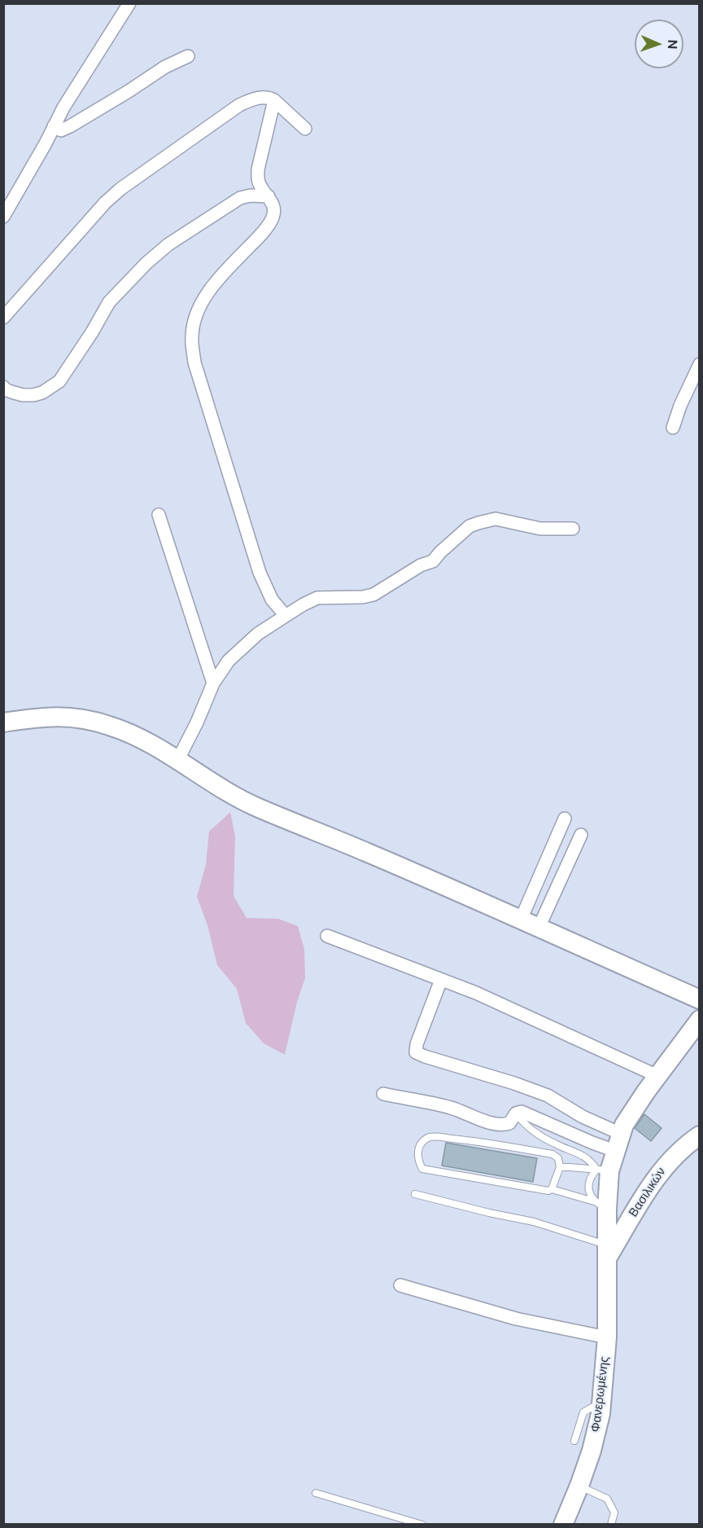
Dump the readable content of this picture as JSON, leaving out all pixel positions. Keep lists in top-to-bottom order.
{
  "streets": {
    "street": ["Βασιλικών", "Φανερωμένης"]
  },
  "crossings": [
    ["Βασιλικών", "Φανερωμένης"]
  ],
  "north": "right"
}
